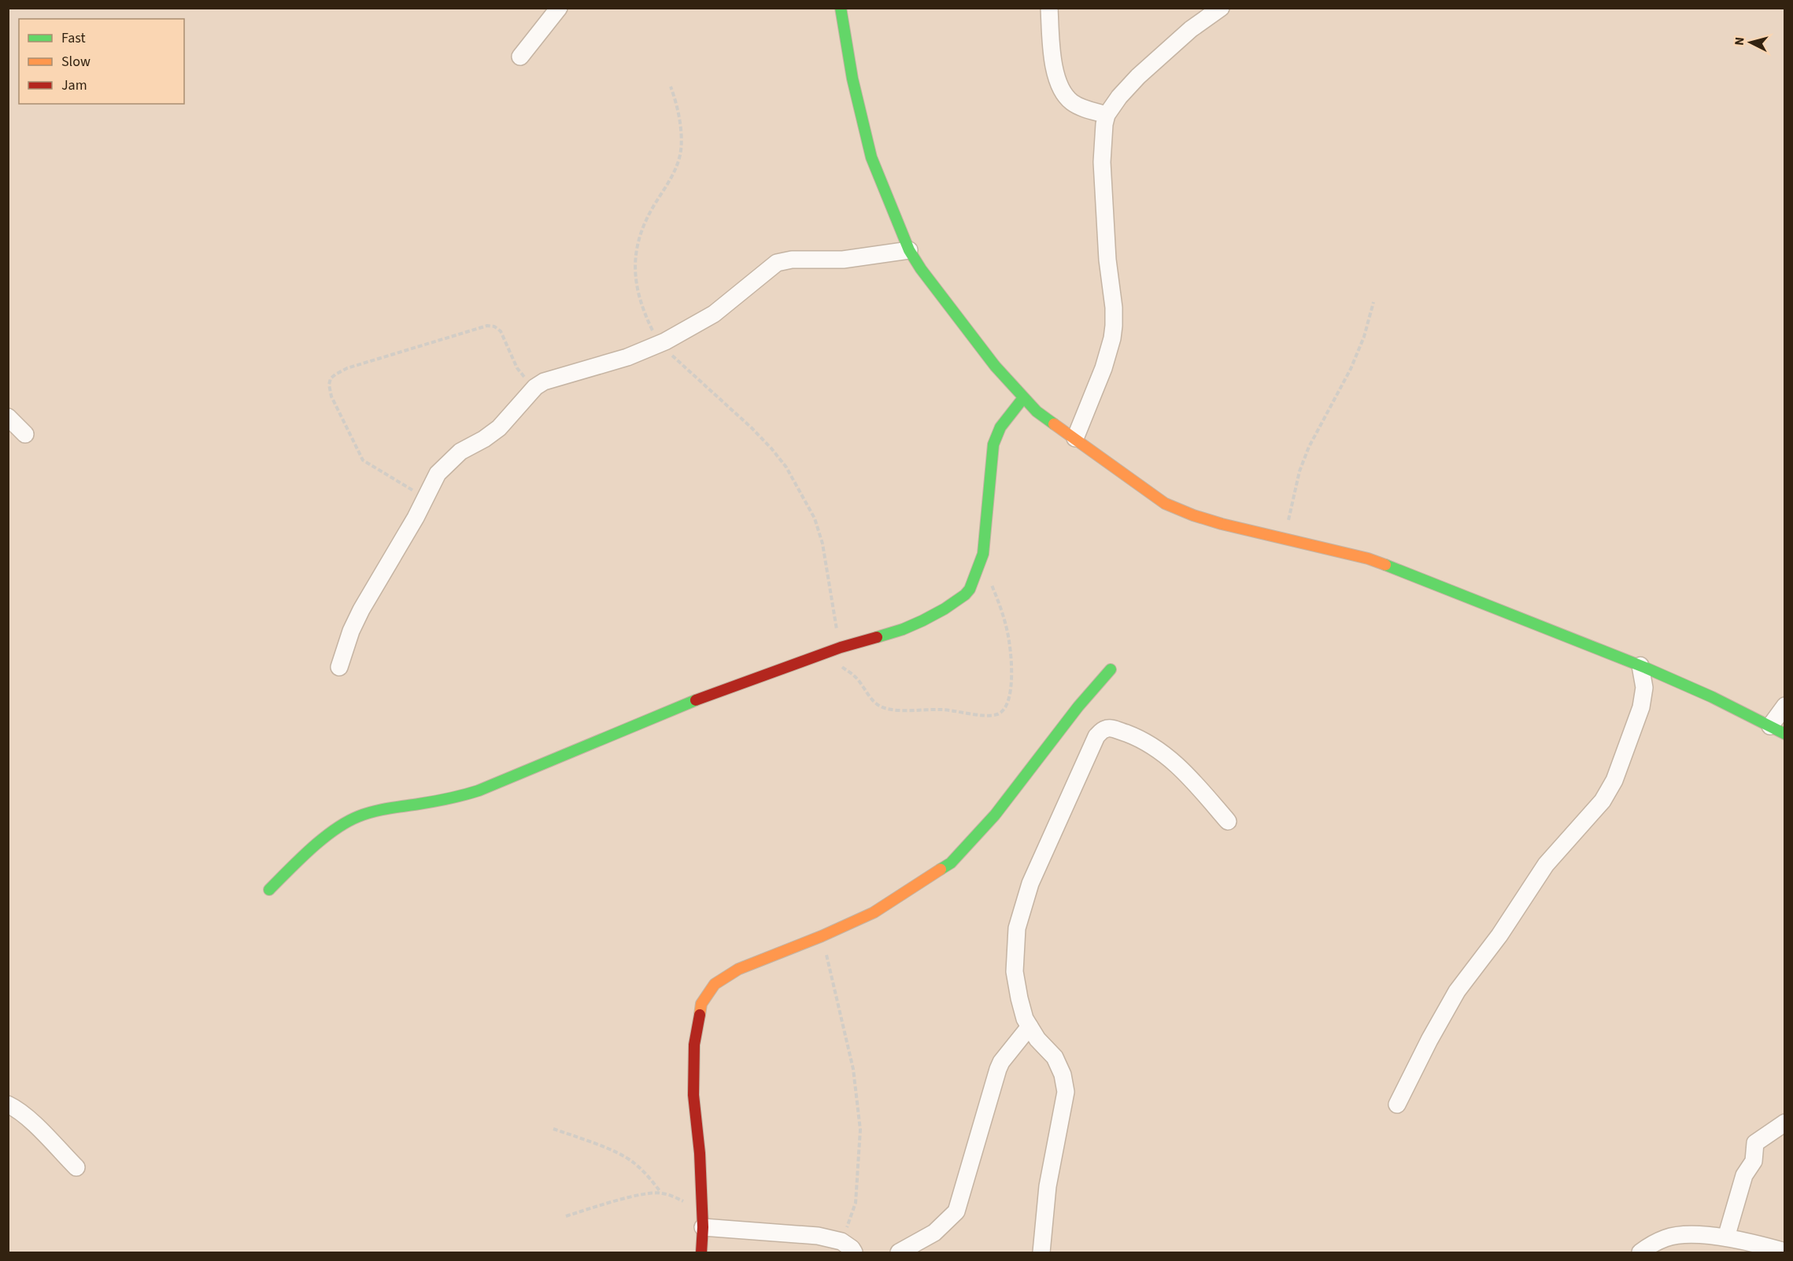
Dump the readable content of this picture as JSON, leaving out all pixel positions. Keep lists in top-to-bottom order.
{
  "legend": ["Fast", "Slow", "Jam"],
  "north": "left"
}
